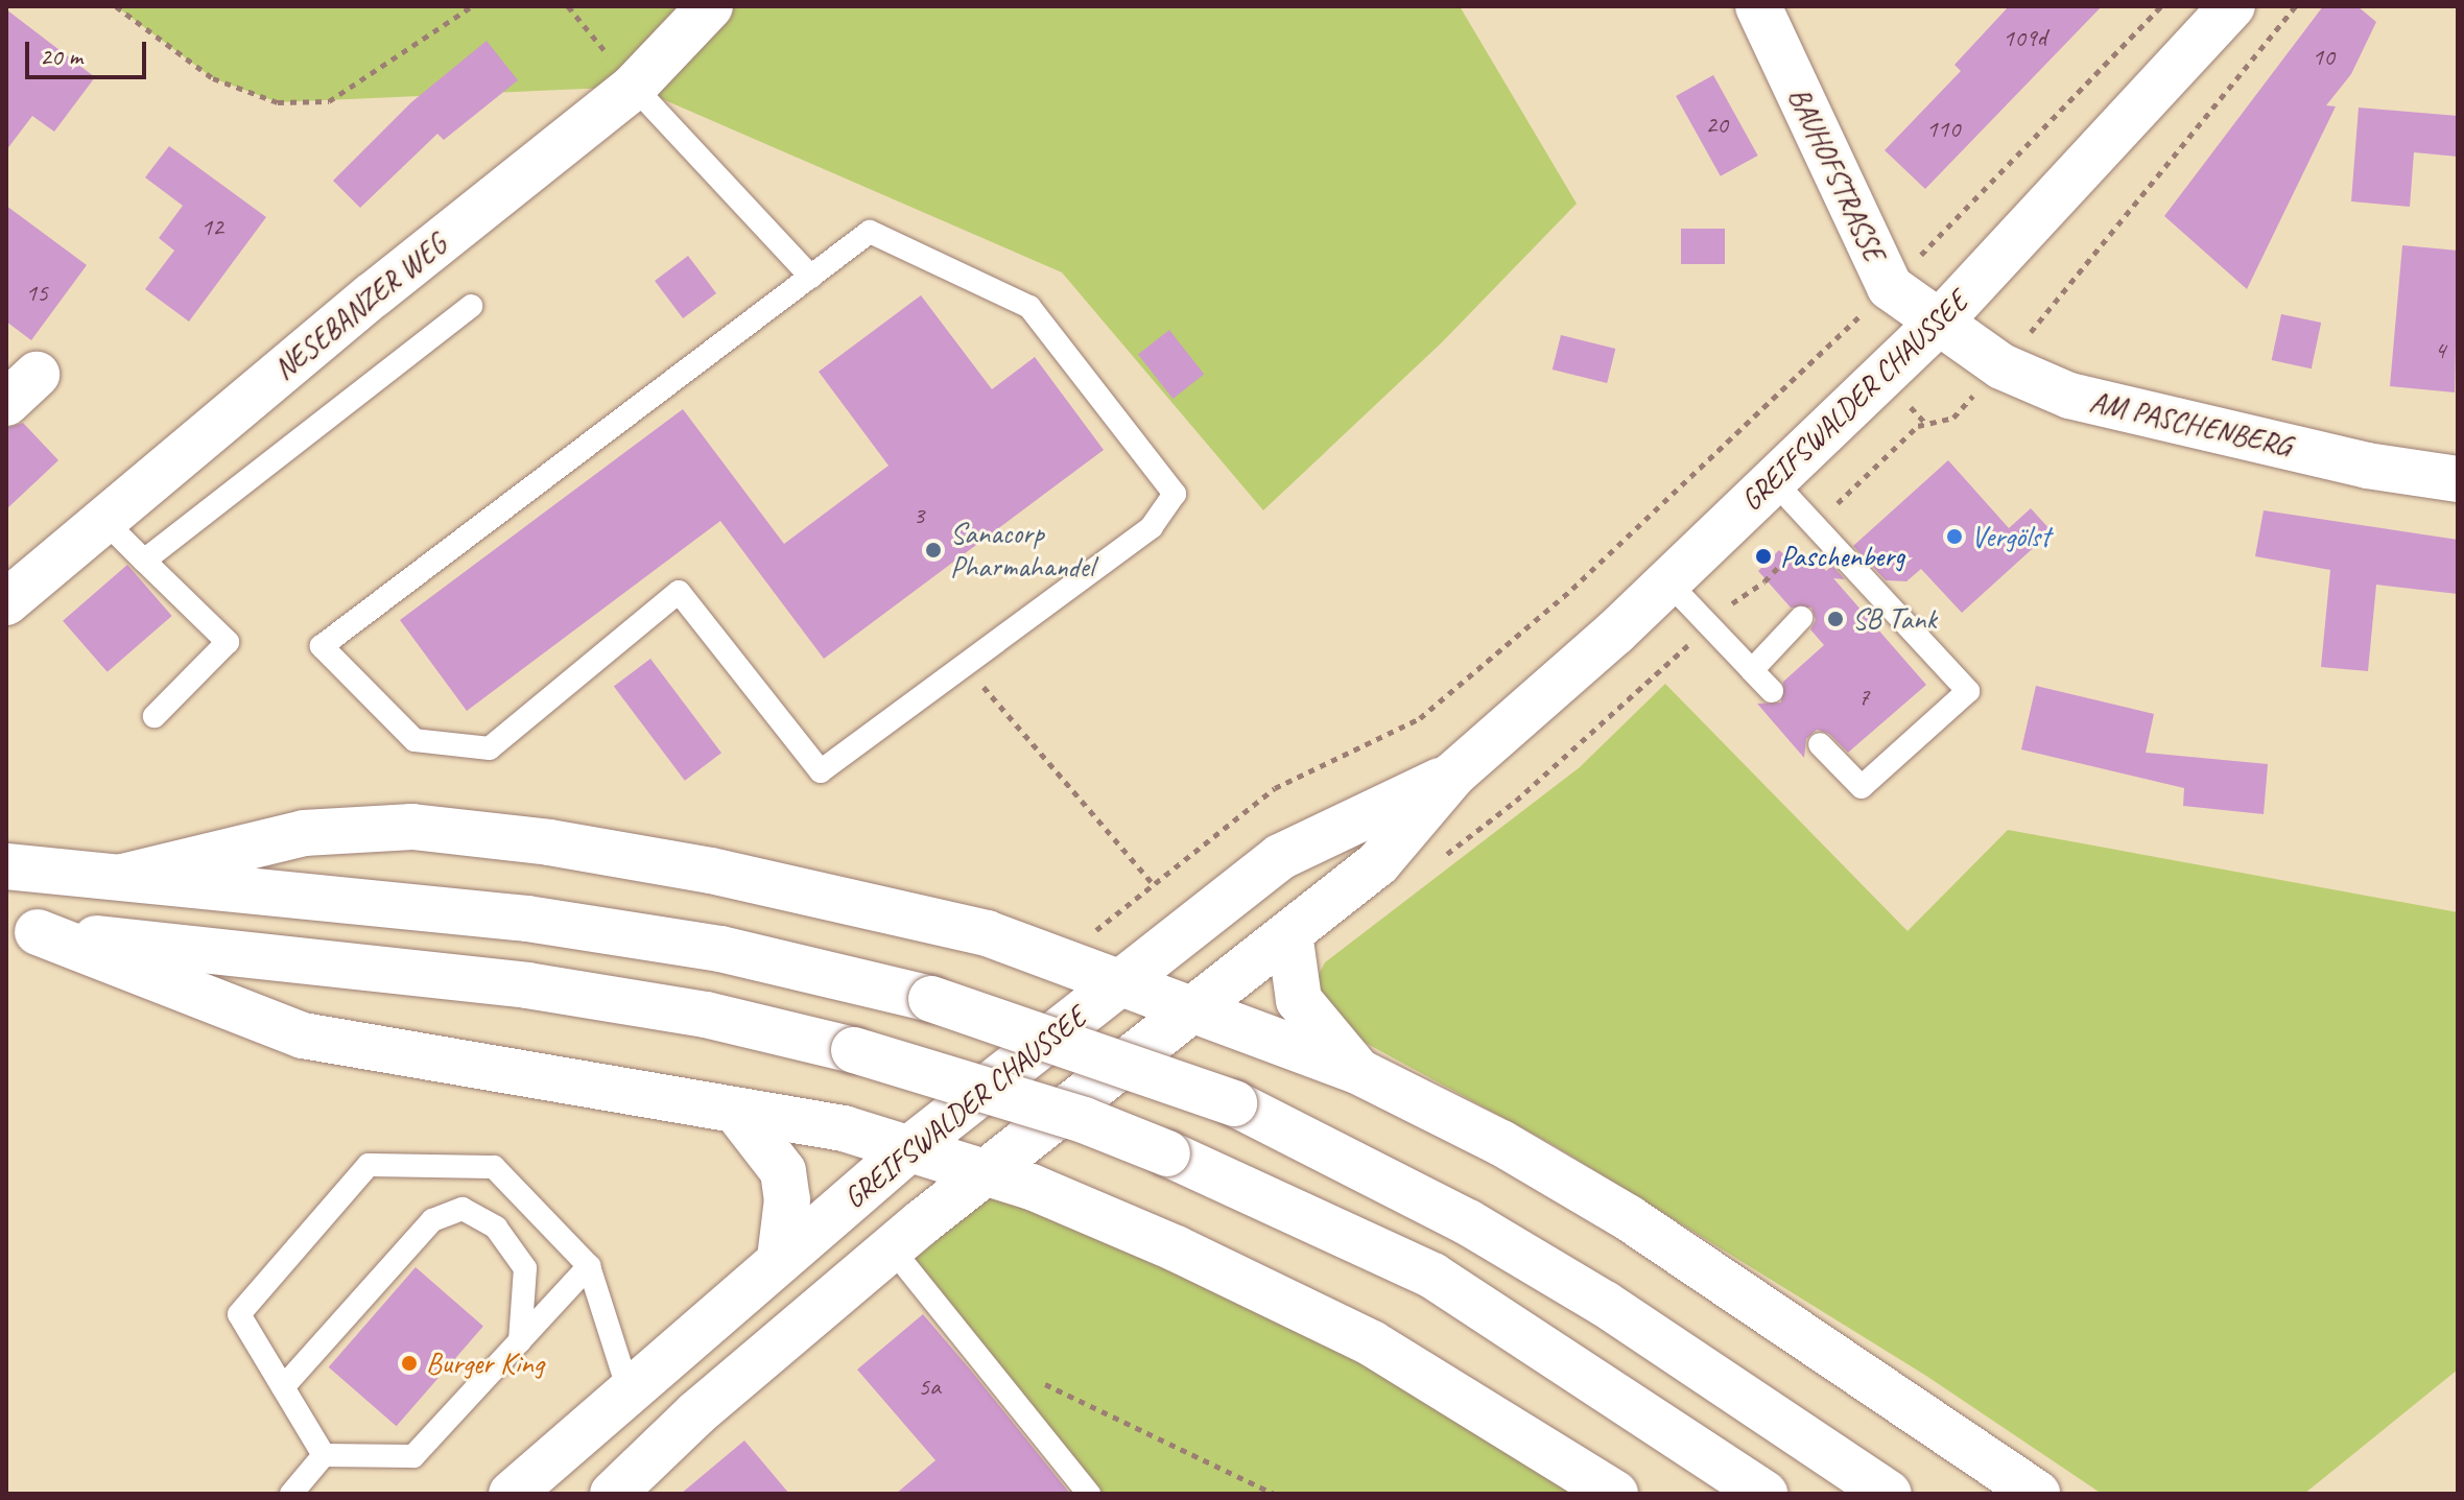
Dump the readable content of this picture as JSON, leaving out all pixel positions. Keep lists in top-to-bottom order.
{
  "streets": {
    "main road": [
      "BAUHOFSTRASSE",
      "NESEBANZER WEG",
      "GREIFSWALDER CHAUSSEE",
      "AM PASCHENBERG"
    ]
  },
  "crossings": [
    ["BAUHOFSTRASSE", "GREIFSWALDER CHAUSSEE"],
    ["BAUHOFSTRASSE", "AM PASCHENBERG"],
    ["GREIFSWALDER CHAUSSEE", "AM PASCHENBERG"]
  ],
  "places": [
    "Vergölst",
    "Sanacorp Pharmahandel",
    "Paschenberg",
    "SB Tank",
    "Burger King"
  ],
  "house_numbers": [
    "109d",
    "10",
    "20",
    "110",
    "12",
    "15",
    "4",
    "3",
    "7",
    "5a"
  ],
  "scale_bar": "20 m"
}
